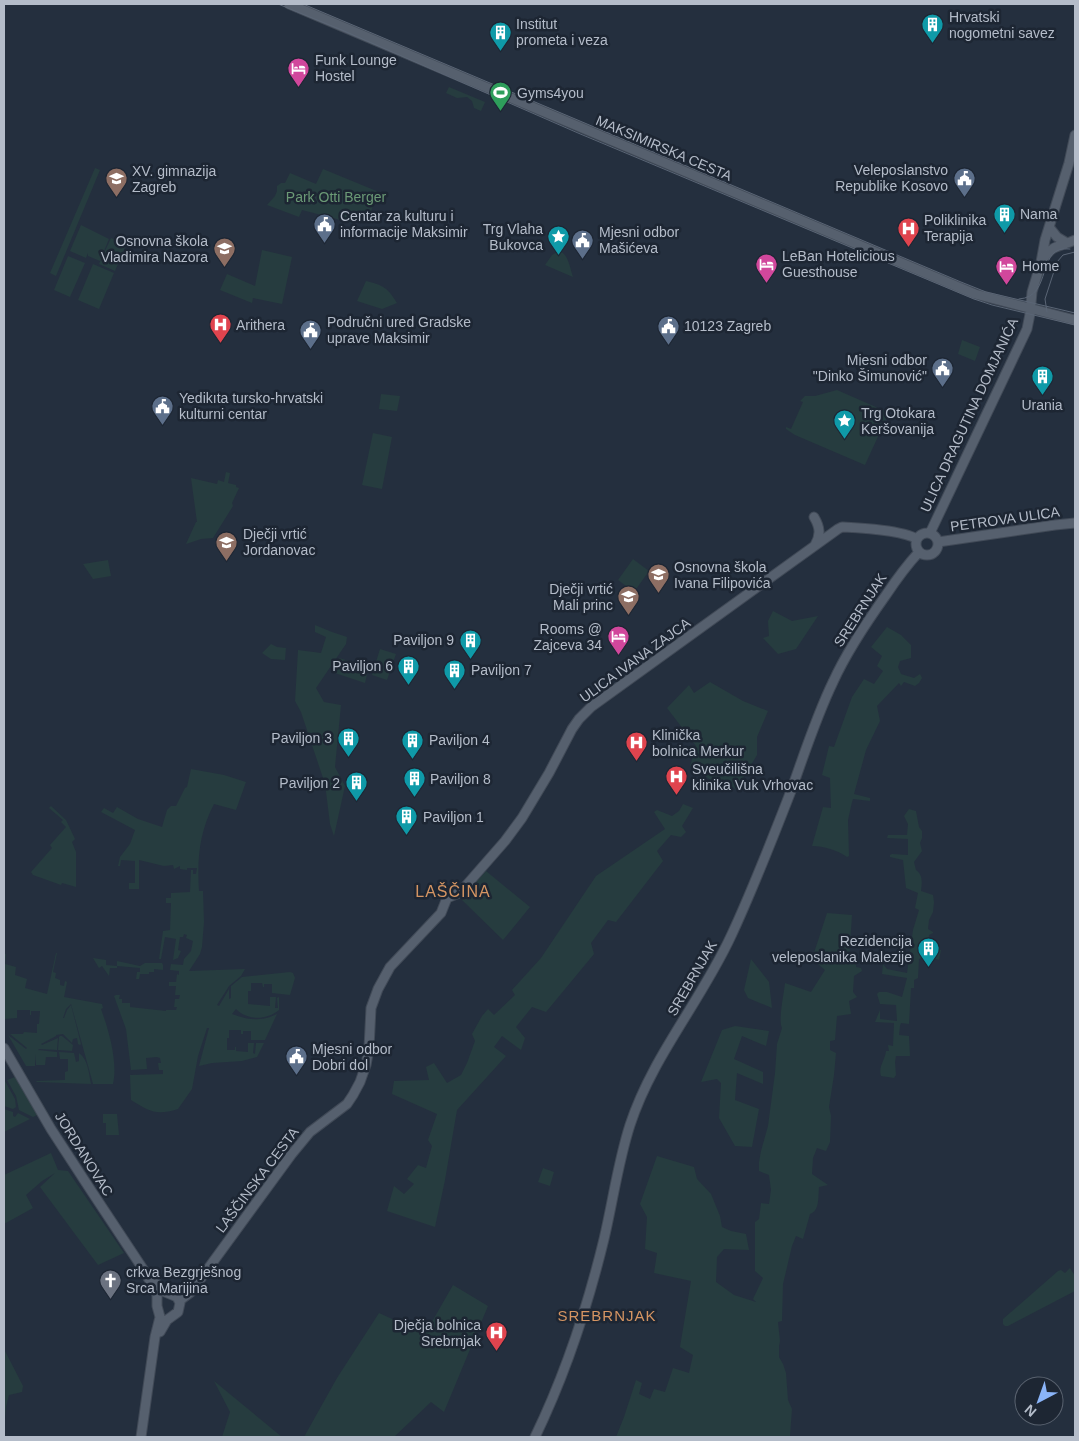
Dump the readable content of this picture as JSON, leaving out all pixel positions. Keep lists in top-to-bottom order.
{
  "streets": {
    "main road": [
      "MAKSIMIRSKA CESTA",
      "ULICA DRAGUTINA DOMJANIĆA",
      "PETROVA ULICA",
      "SREBRNJAK",
      "ULICA IVANA ZAJCA",
      "JORDANOVAC",
      "LAŠČINSKA CESTA"
    ]
  },
  "crossings": [
    ["MAKSIMIRSKA CESTA", "ULICA DRAGUTINA DOMJANIĆA"],
    ["ULICA DRAGUTINA DOMJANIĆA", "PETROVA ULICA"],
    ["ULICA DRAGUTINA DOMJANIĆA", "SREBRNJAK"],
    ["ULICA DRAGUTINA DOMJANIĆA", "ULICA IVANA ZAJCA"],
    ["PETROVA ULICA", "SREBRNJAK"],
    ["PETROVA ULICA", "ULICA IVANA ZAJCA"],
    ["SREBRNJAK", "ULICA IVANA ZAJCA"],
    ["ULICA IVANA ZAJCA", "LAŠČINSKA CESTA"],
    ["JORDANOVAC", "LAŠČINSKA CESTA"]
  ],
  "districts": ["LAŠČINA", "SREBRNJAK"],
  "parks": ["Park Otti Berger"],
  "places": {
    "building": [
      "Hrvatski nogometni savez",
      "Institut prometa i veza",
      "Nama",
      "Urania",
      "Paviljon 9",
      "Paviljon 6",
      "Paviljon 7",
      "Paviljon 3",
      "Paviljon 4",
      "Paviljon 8",
      "Paviljon 2",
      "Paviljon 1",
      "Rezidencija veleposlanika Malezije"
    ],
    "hotel": [
      "Funk Lounge Hostel",
      "LeBan Hotelicious Guesthouse",
      "Home",
      "Rooms @ Zajceva 34"
    ],
    "sports": ["Gyms4you"],
    "public building": [
      "Veleposlanstvo Republike Kosovo",
      "Centar za kulturu i informacije Maksimir",
      "Mjesni odbor Mašićeva",
      "10123 Zagreb",
      "Područni ured Gradske uprave Maksimir",
      "Mjesni odbor \"Dinko Šimunović\"",
      "Yedikıta tursko-hrvatski kulturni centar",
      "Mjesni odbor Dobri dol"
    ],
    "school or university": [
      "XV. gimnazija Zagreb",
      "Osnovna škola Vladimira Nazora",
      "Dječji vrtić Jordanovac",
      "Osnovna škola Ivana Filipovića",
      "Dječji vrtić Mali princ"
    ],
    "hospital": [
      "Poliklinika Terapija",
      "Arithera",
      "Klinička bolnica Merkur",
      "Sveučilišna klinika Vuk Vrhovac",
      "Dječja bolnica Srebrnjak"
    ],
    "place": ["Trg Vlaha Bukovca", "Trg Otokara Keršovanija"],
    "church": ["crkva Bezgrješnog Srca Marijina"]
  },
  "north": "bottom left"
}
